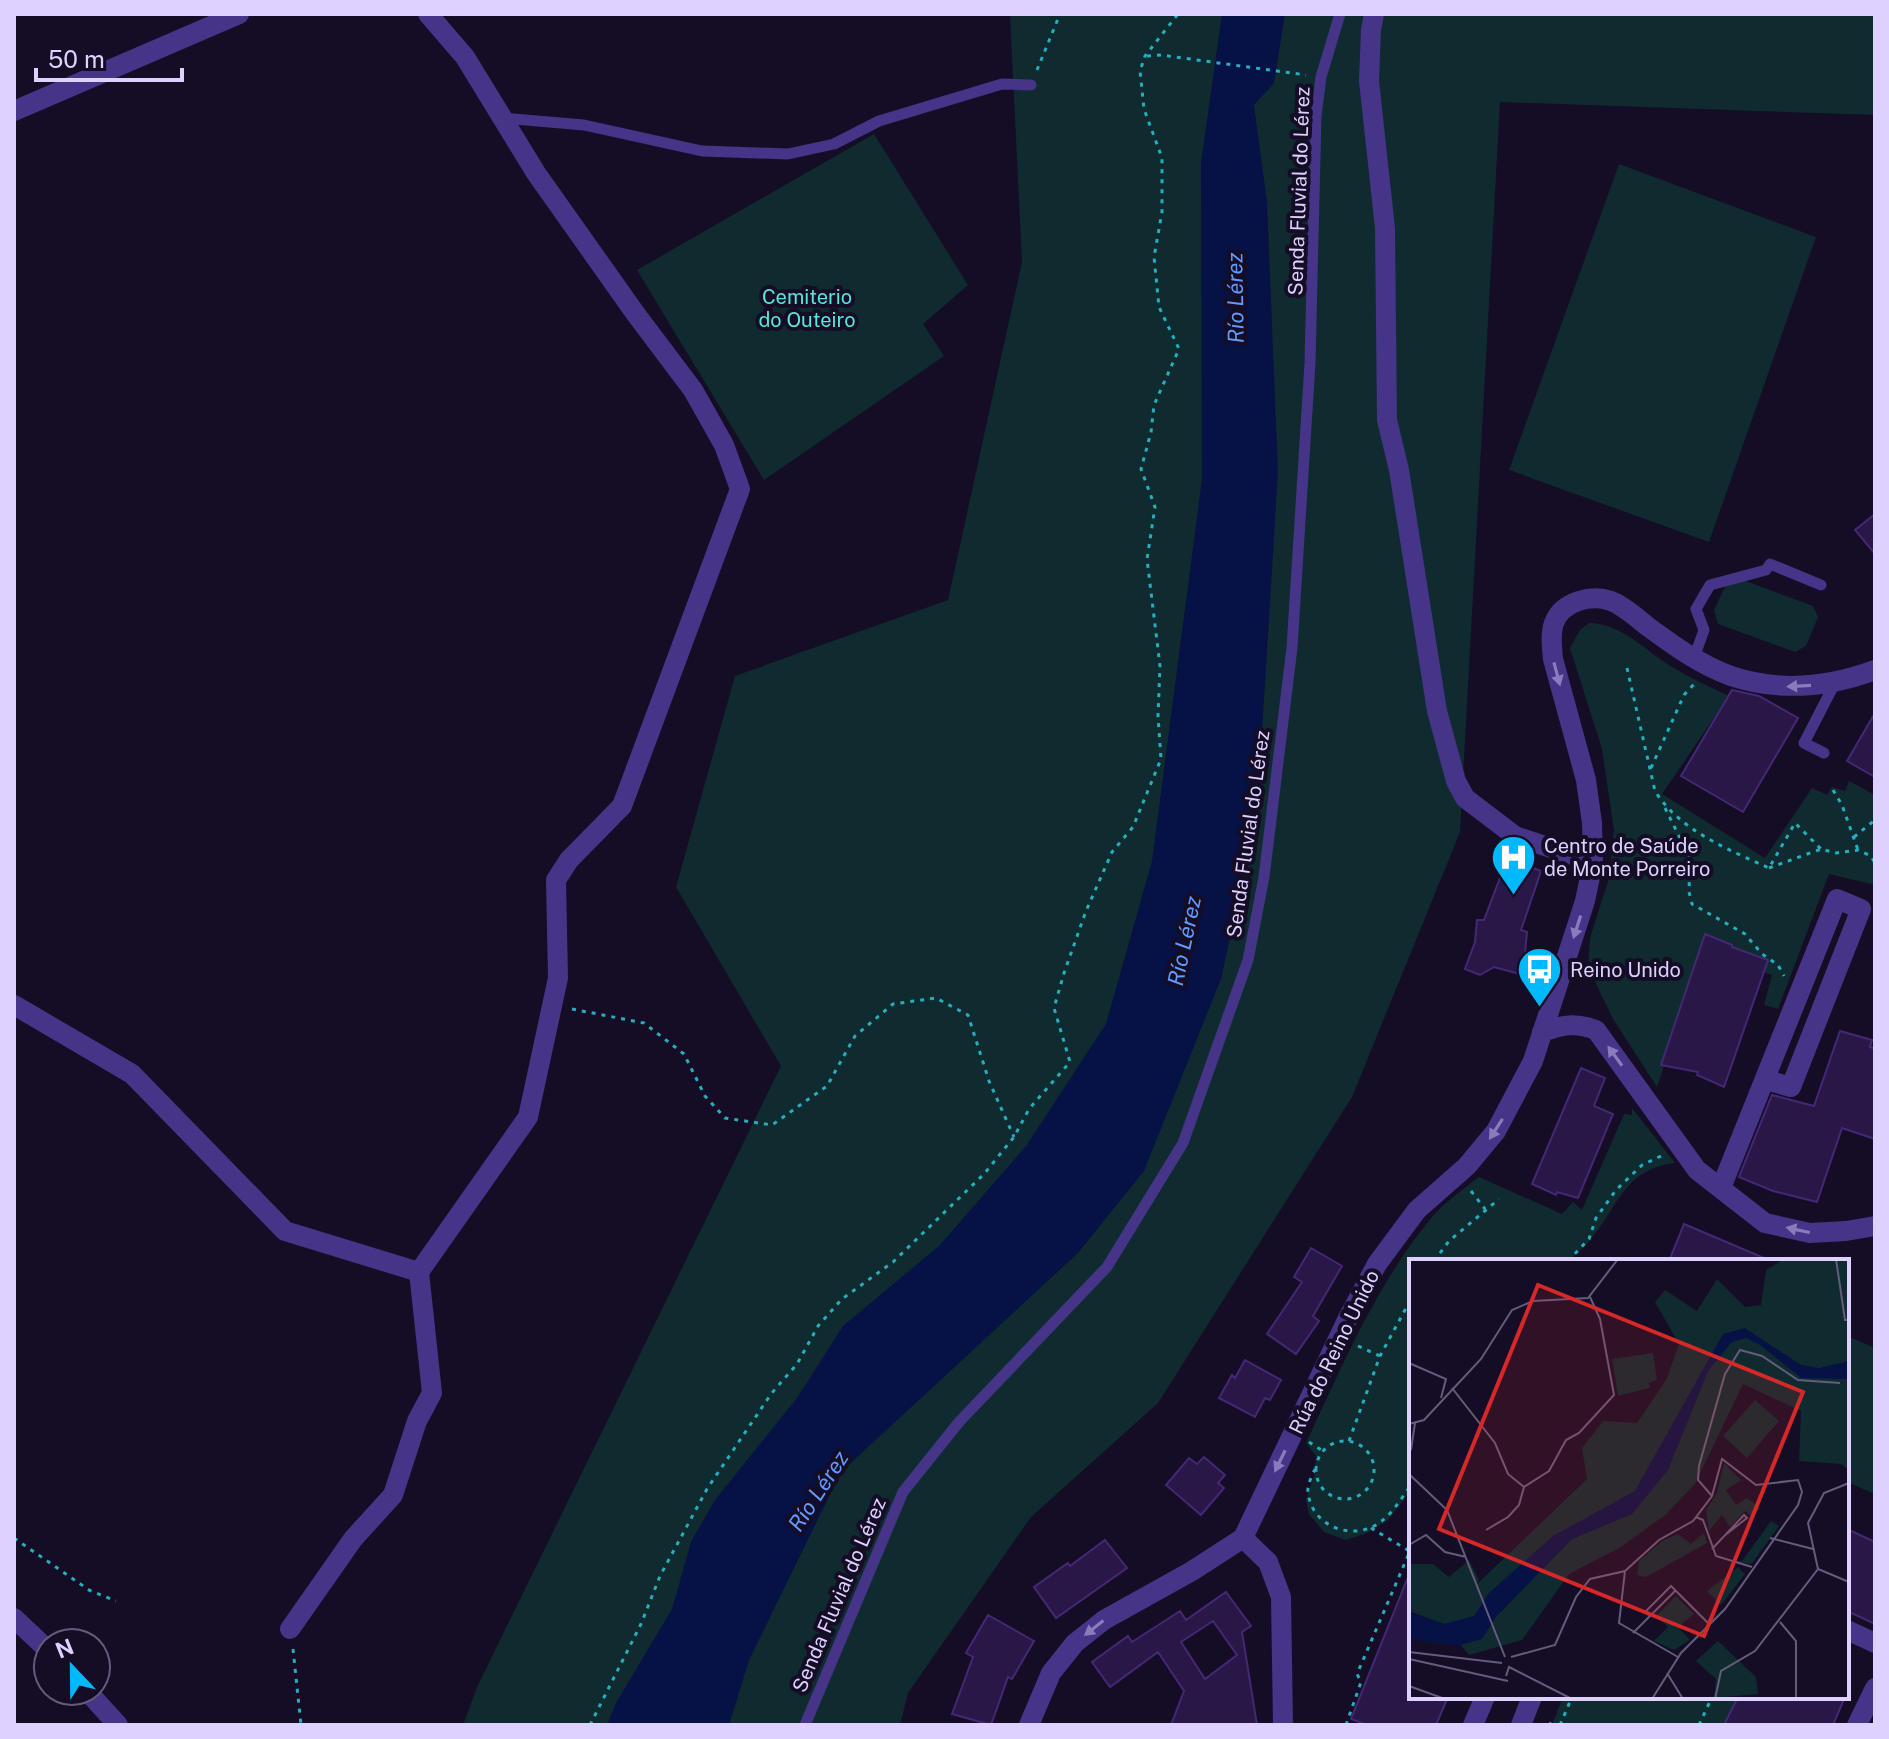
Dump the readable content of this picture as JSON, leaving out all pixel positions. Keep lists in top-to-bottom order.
{
  "streets": {
    "street": ["Rúa do Reino Unido"],
    "lane": ["Senda Fluvial do Lérez"]
  },
  "one_way": ["Rúa do Reino Unido"],
  "water": ["Río Lérez"],
  "parks": ["Cemiterio do Outeiro"],
  "places": {
    "hospital": ["Centro de Saúde de Monte Porreiro"],
    "bus stop": ["Reino Unido"]
  },
  "scale_bar": "50 m",
  "north": "top"
}
